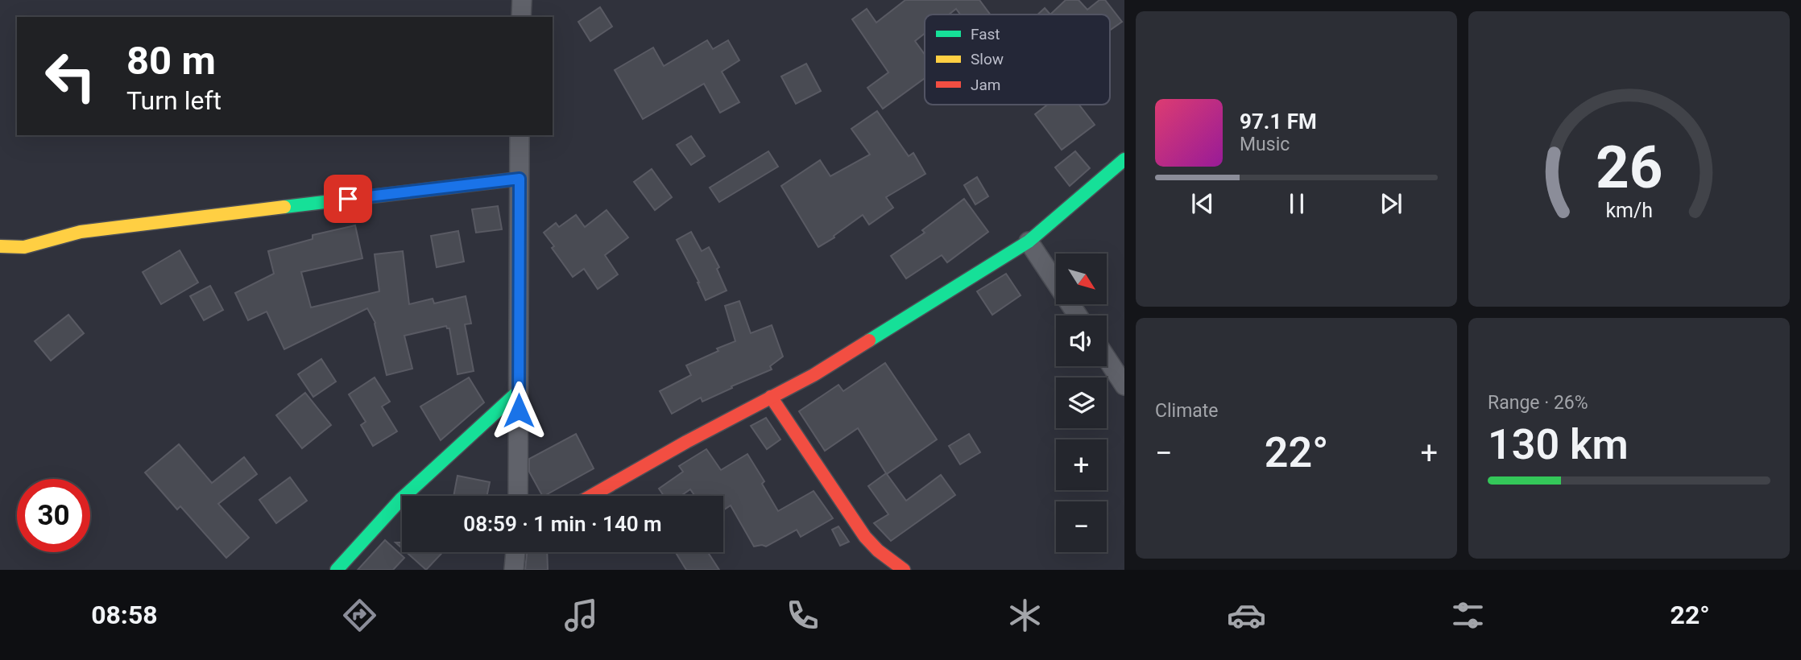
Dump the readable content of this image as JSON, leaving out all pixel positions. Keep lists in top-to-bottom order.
{
  "legend": ["Fast", "Slow", "Jam"],
  "north": "bottom right",
  "page": {
    "turn": ["80 m", "Turn left"],
    "song": ["97.1 FM", "Music"],
    "map_buttons": ["+", "−"],
    "tile": [
      "Climate",
      ["Range · 26%", "130 km"]
    ],
    "heat": ["−", "22°", "+"],
    "limit": "30",
    "trip": "08:59 · 1 min · 140 m",
    "tabs": ["08:58", "22°"],
    "gauge": ["26", "km/h"]
  }
}
